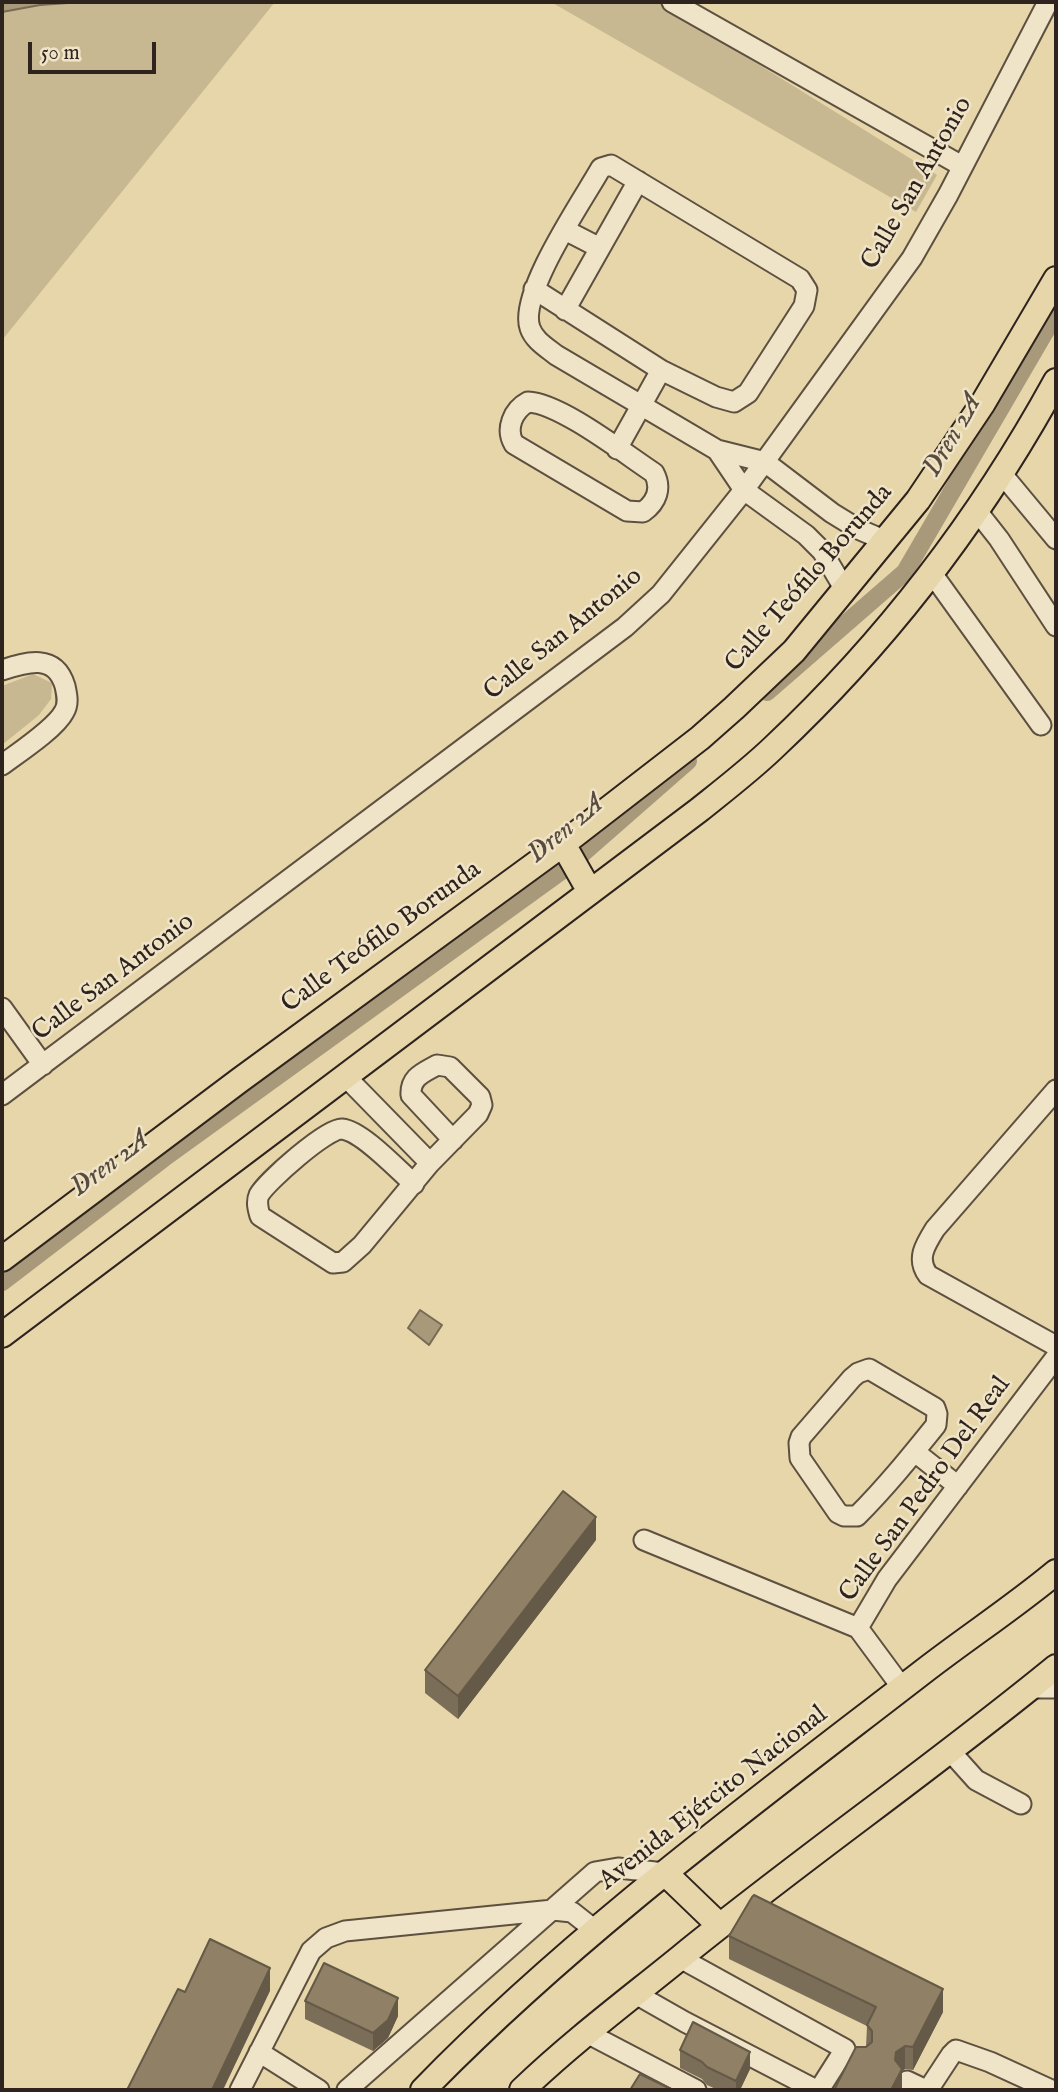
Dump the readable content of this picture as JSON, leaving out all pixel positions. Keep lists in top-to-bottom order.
{
  "streets": {
    "main road": ["Calle Teófilo Borunda", "Avenida Ejército Nacional"],
    "street": ["Calle San Antonio", "Calle San Pedro Del Real"]
  },
  "crossings": [
    ["Calle San Pedro Del Real", "Avenida Ejército Nacional"]
  ],
  "water": ["Dren 2A"],
  "scale_bar": "50 m"
}
